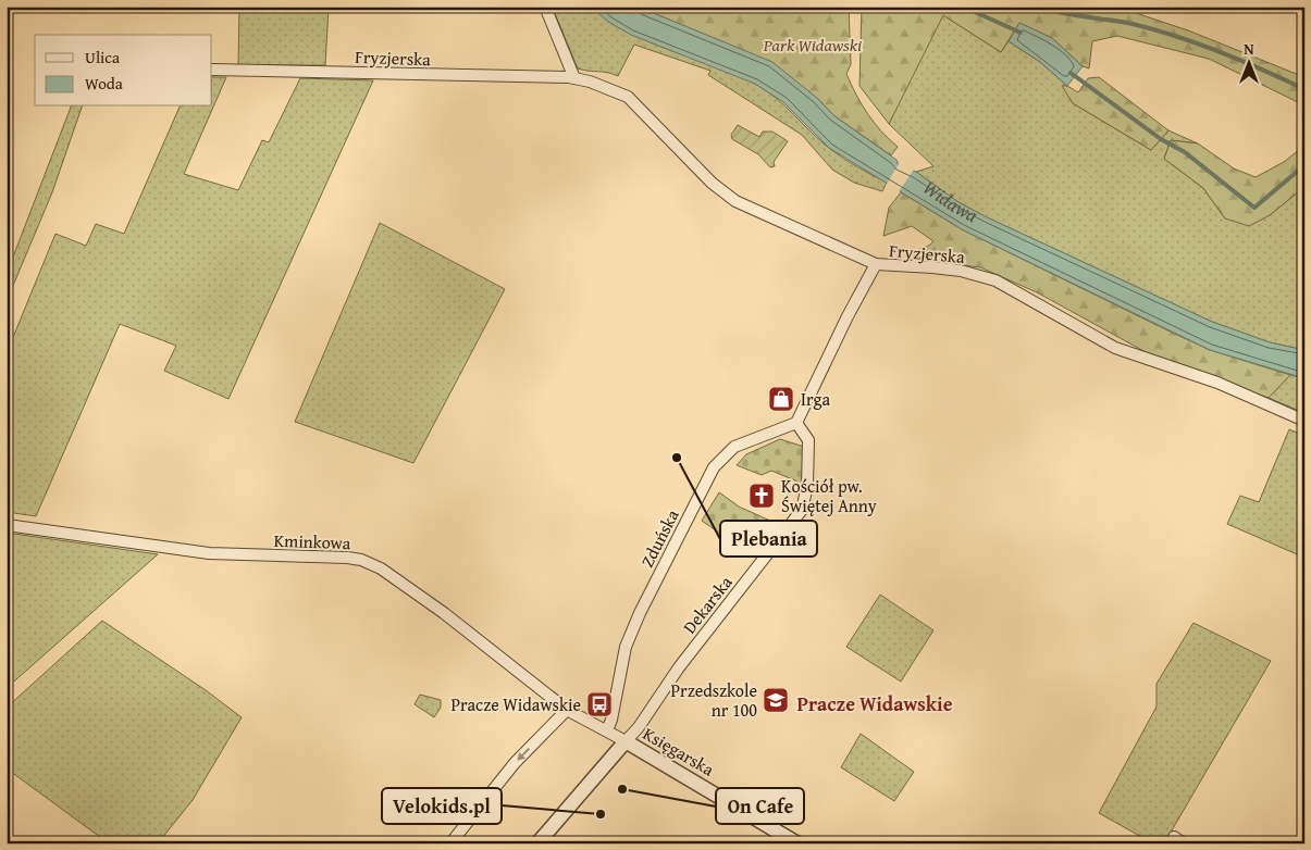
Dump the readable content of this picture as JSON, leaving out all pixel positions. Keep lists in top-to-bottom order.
{
  "streets": {
    "street": [
      "Fryzjerska",
      "Zduńska",
      "Kminkowa",
      "Dekarska",
      "Księgarska"
    ]
  },
  "crossings": [
    ["Zduńska", "Kminkowa"],
    ["Zduńska", "Dekarska"],
    ["Kminkowa", "Dekarska"],
    ["Kminkowa", "Księgarska"],
    ["Dekarska", "Księgarska"]
  ],
  "districts": ["Pracze Widawskie"],
  "water": ["Widawa"],
  "parks": ["Park Widawski"],
  "places": {
    "shop": ["Irga"],
    "other": ["Plebania", "On Cafe", "Velokids.pl"],
    "church": ["Kościół pw. Świętej Anny"],
    "school or university": ["Przedszkole nr 100"],
    "bus stop": ["Pracze Widawskie"]
  },
  "legend": ["Ulica", "Woda"],
  "north": "top"
}
